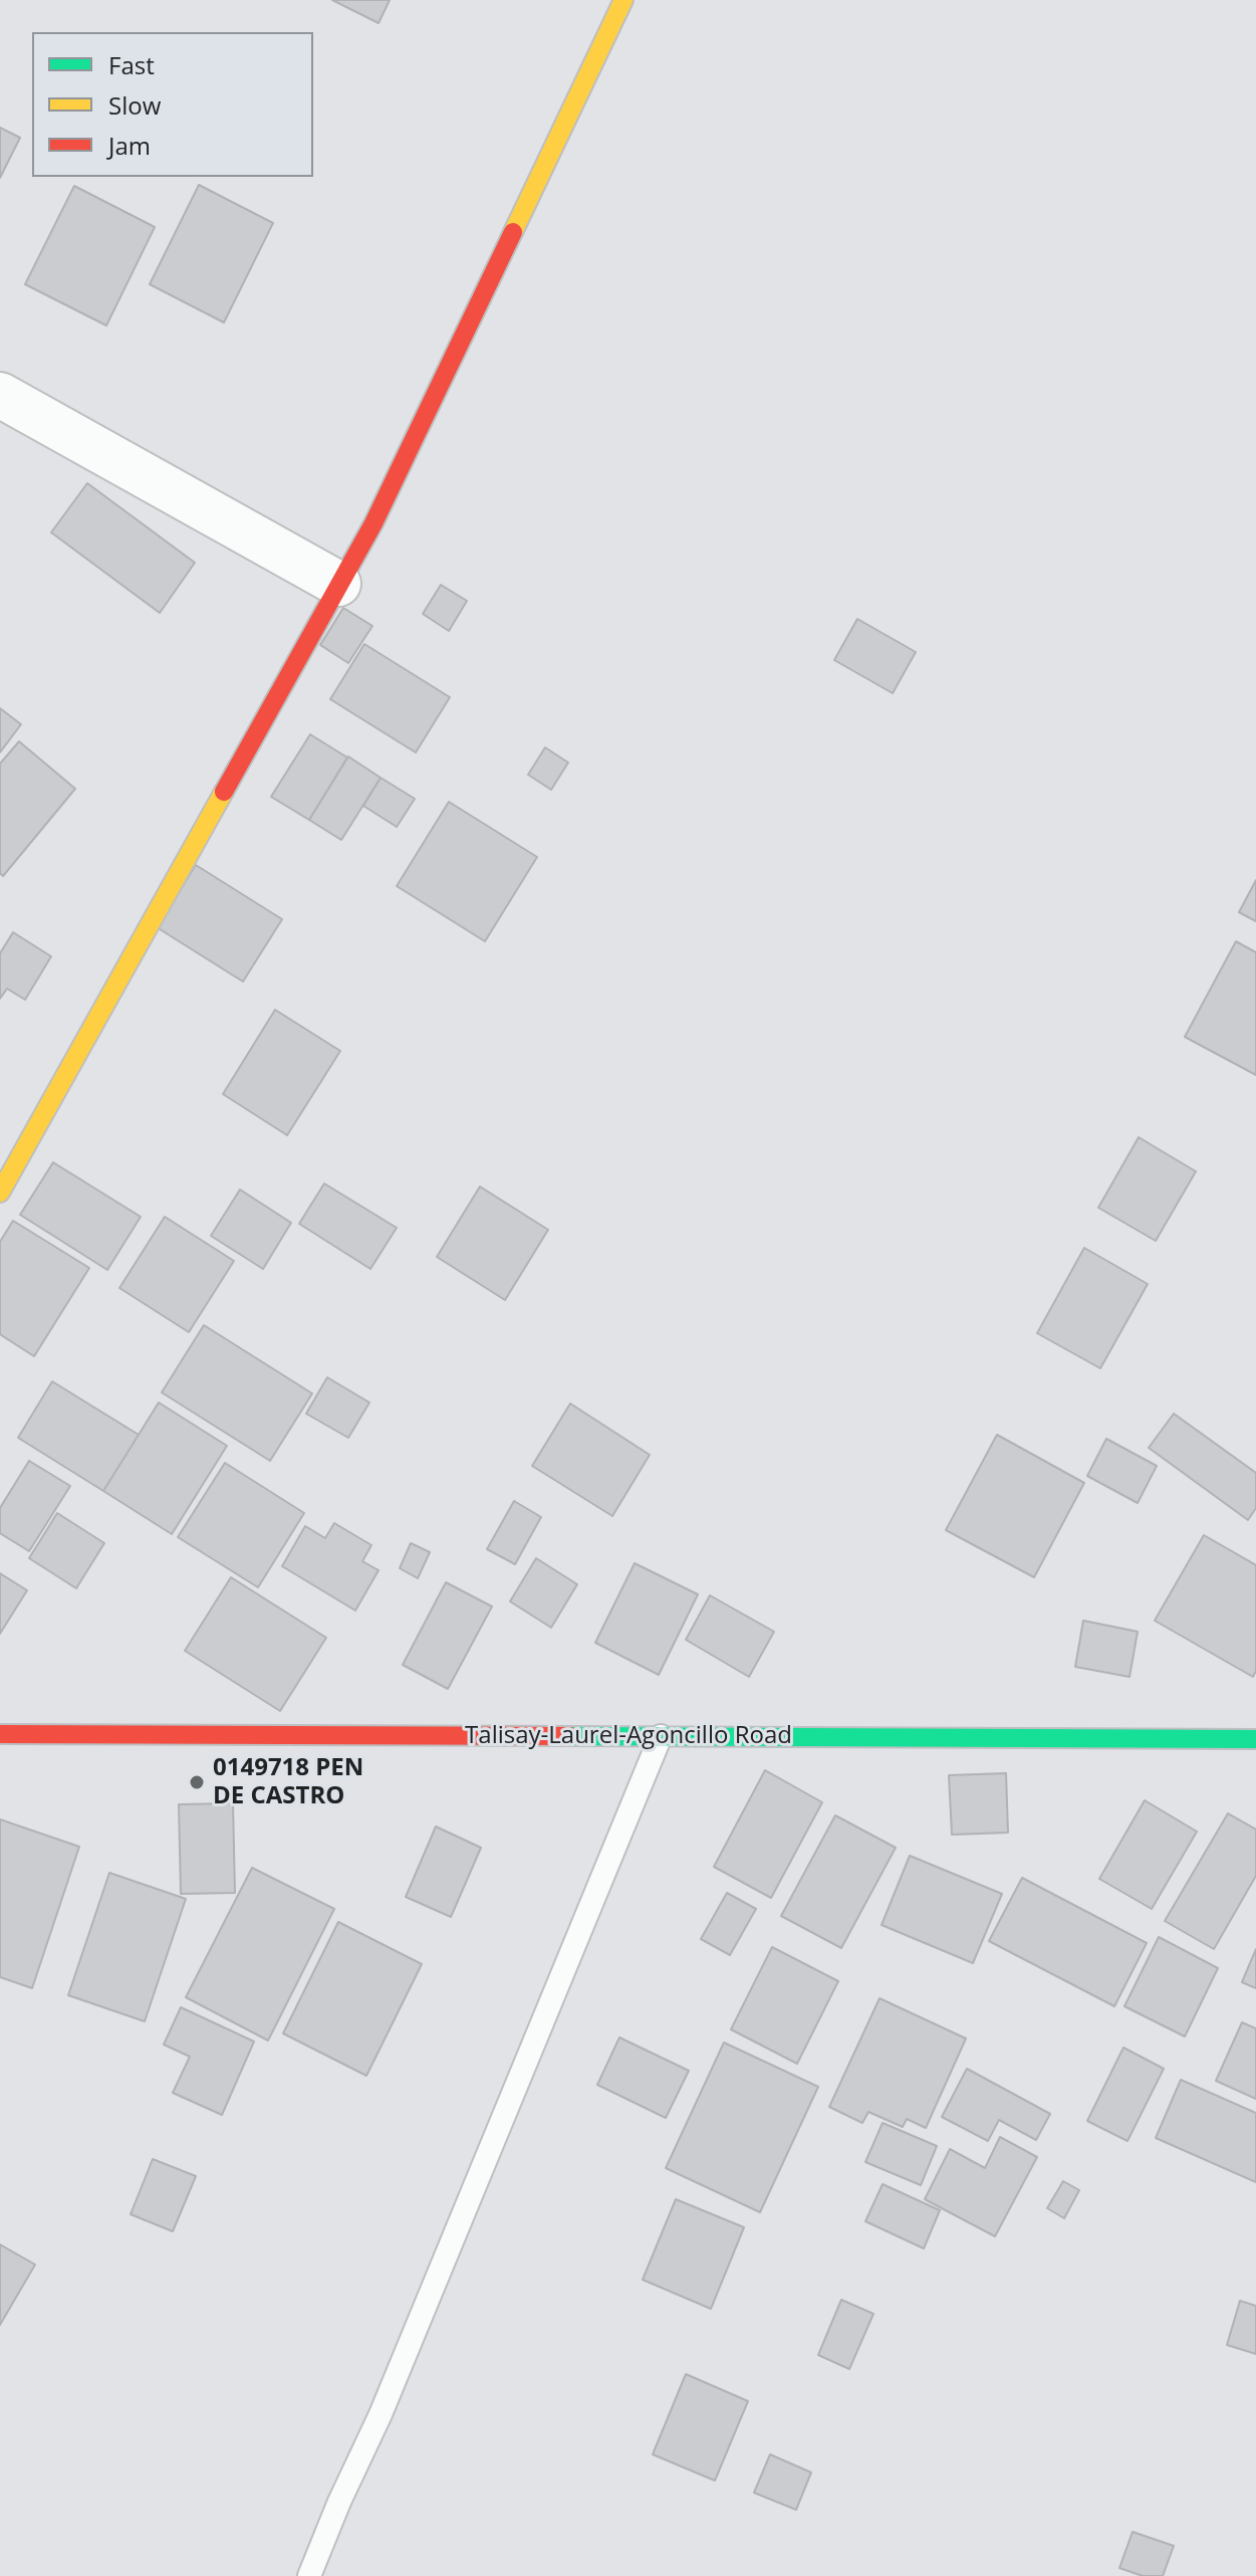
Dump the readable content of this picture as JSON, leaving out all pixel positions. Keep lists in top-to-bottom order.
{
  "streets": {
    "street": ["Talisay-Laurel-Agoncillo Road"]
  },
  "places": ["0149718 PEN DE CASTRO"],
  "legend": ["Fast", "Slow", "Jam"]
}
